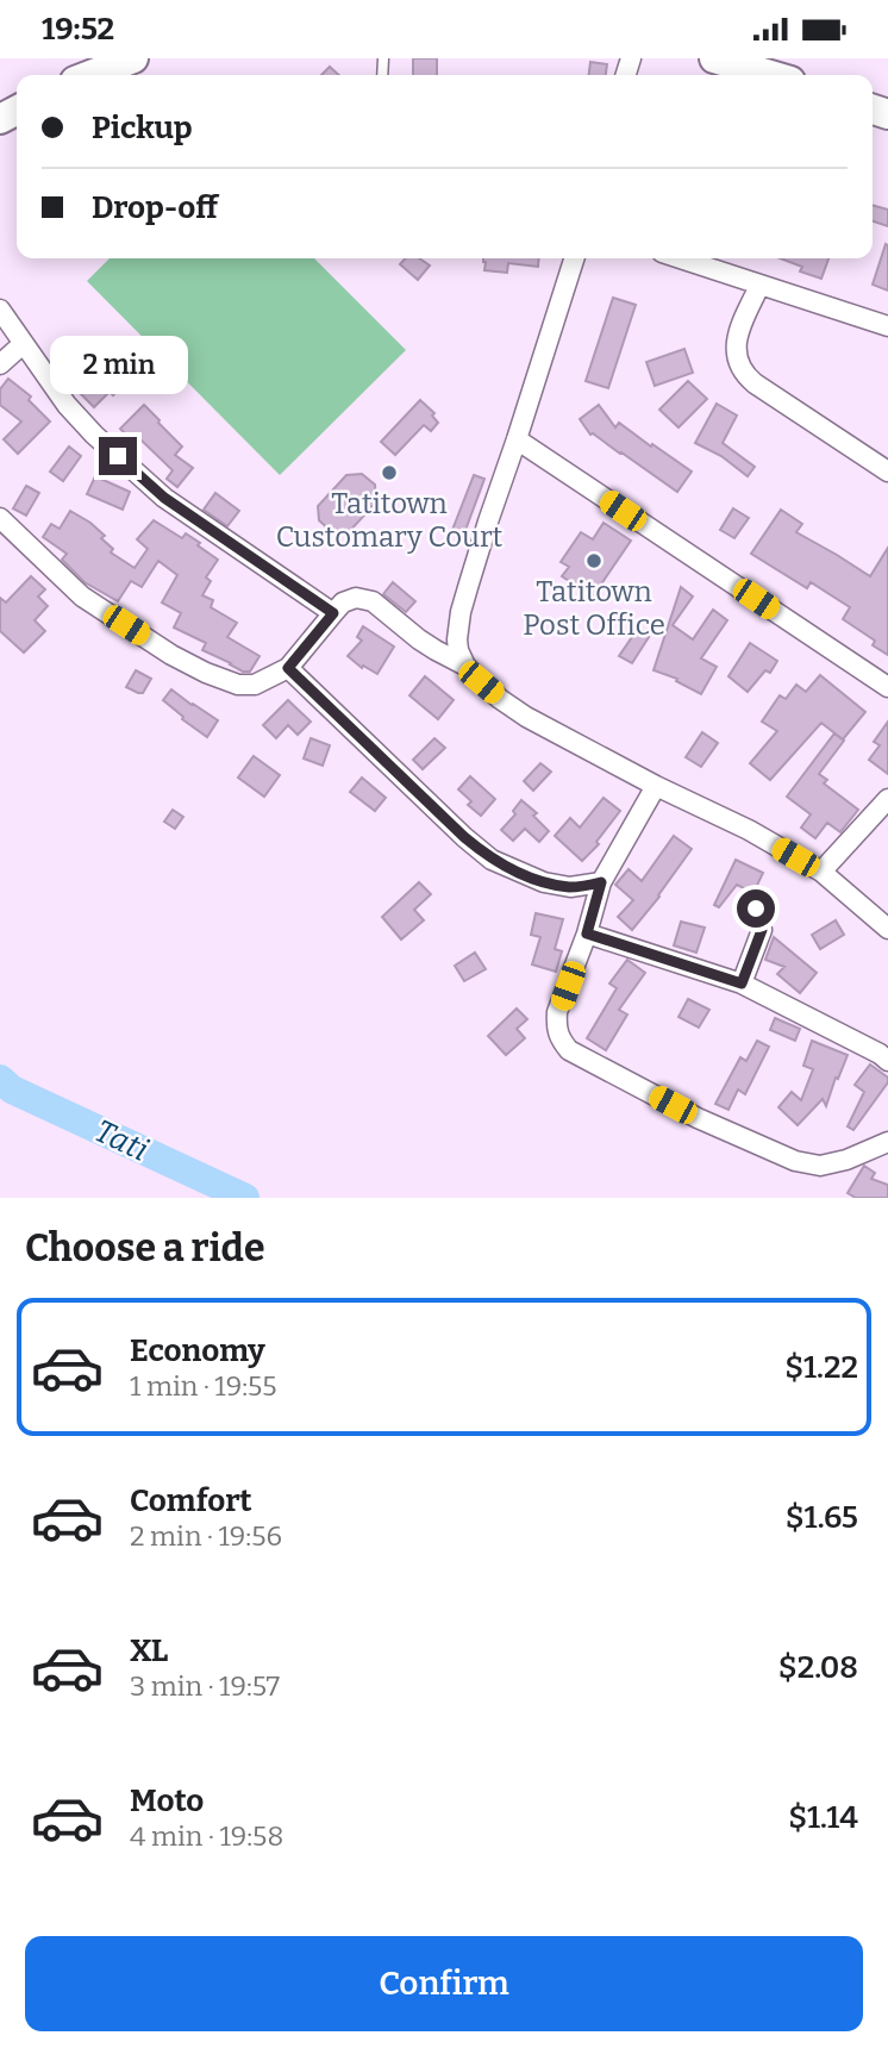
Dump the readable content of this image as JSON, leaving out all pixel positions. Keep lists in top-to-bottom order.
{
  "water": ["Tati"],
  "places": ["Tatitown Customary Court", "Tatitown Post Office"],
  "page": {
    "status": "19:52",
    "banner": ["Pickup", "Drop-off"],
    "bubble": "2 min",
    "heading": "Choose a ride",
    "list": [
      {
        "name": "Economy",
        "note": "1 min · 19:55",
        "value": "$1.22"
      },
      {
        "name": "Comfort",
        "note": "2 min · 19:56",
        "value": "$1.65"
      },
      {
        "name": "XL",
        "note": "3 min · 19:57",
        "value": "$2.08"
      },
      {
        "name": "Moto",
        "note": "4 min · 19:58",
        "value": "$1.14"
      }
    ],
    "buttons": "Confirm"
  }
}
